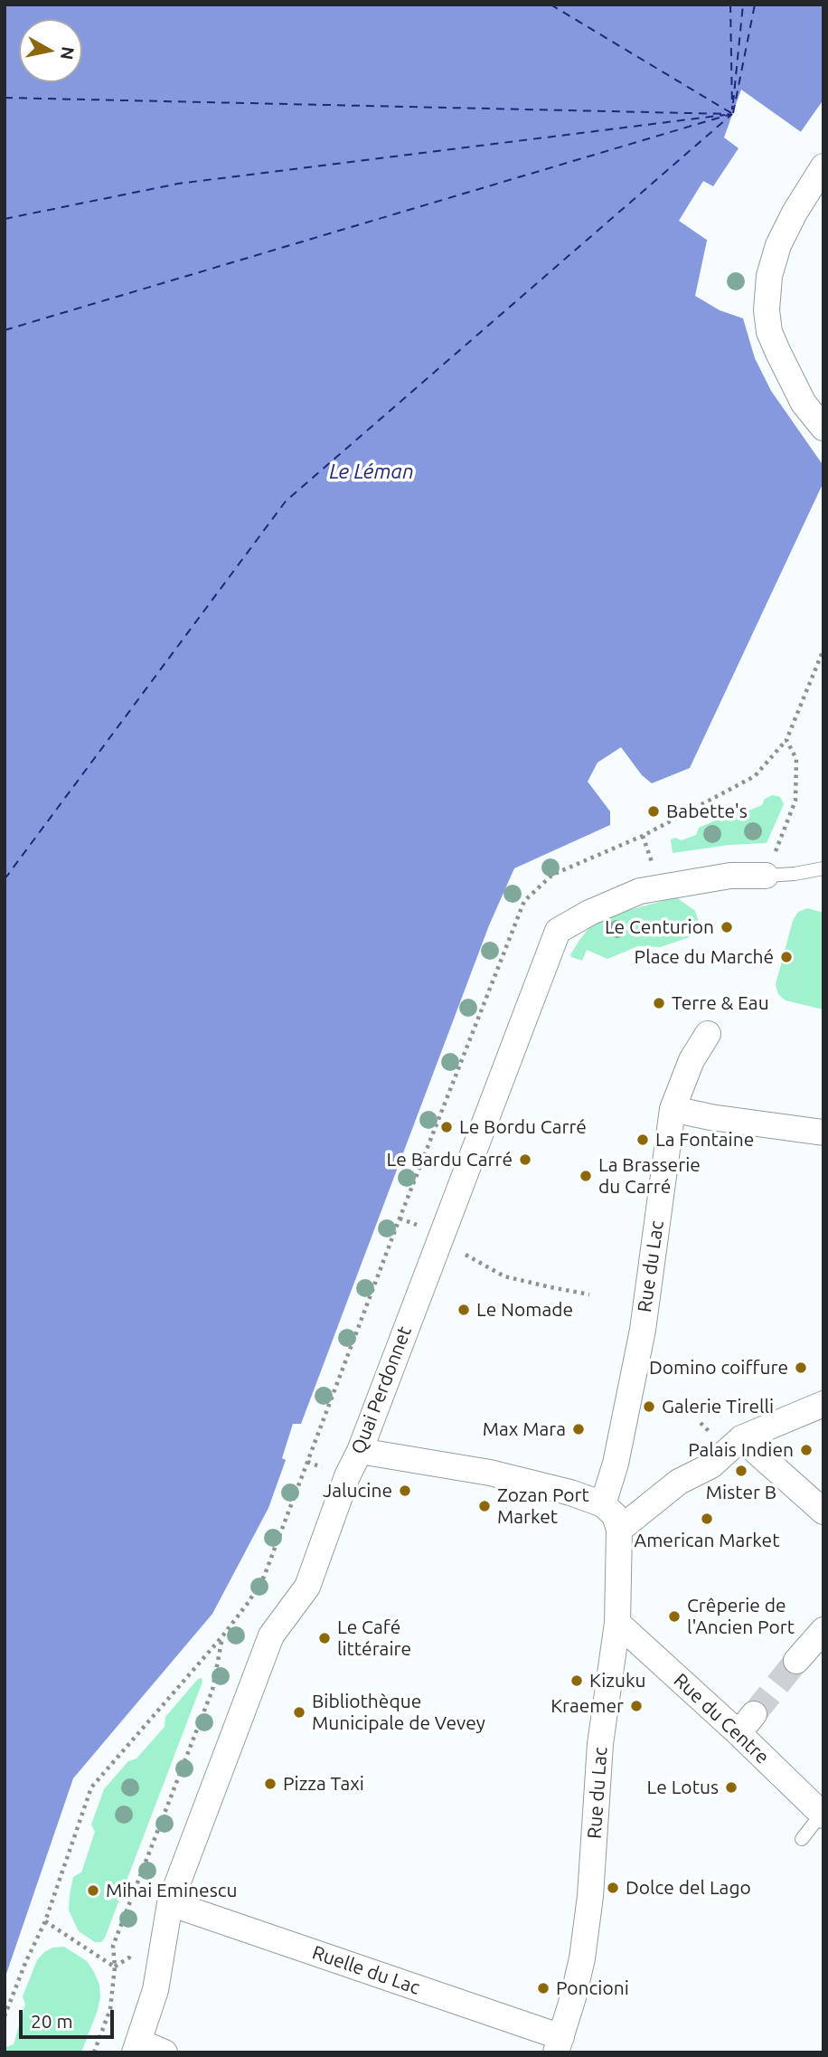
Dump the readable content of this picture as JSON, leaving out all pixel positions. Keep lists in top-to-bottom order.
{
  "streets": {
    "street": [
      "Rue du Lac",
      "Quai Perdonnet",
      "Rue du Centre",
      "Ruelle du Lac"
    ]
  },
  "crossings": [
    ["Rue du Lac", "Rue du Centre"],
    ["Rue du Lac", "Ruelle du Lac"],
    ["Quai Perdonnet", "Ruelle du Lac"]
  ],
  "water": ["Le Léman"],
  "places": [
    "Babette's",
    "Le Centurion",
    "Place du Marché",
    "Terre & Eau",
    "Le Bordu Carré",
    "La Fontaine",
    "Le Bardu Carré",
    "La Brasserie du Carré",
    "Le Nomade",
    "Domino coiffure",
    "Galerie Tirelli",
    "Max Mara",
    "Palais Indien",
    "Mister B",
    "Jalucine",
    "Zozan Port Market",
    "American Market",
    "Crêperie de l'Ancien Port",
    "Le Café littéraire",
    "Kizuku",
    "Kraemer",
    "Bibliothèque Municipale de Vevey",
    "Pizza Taxi",
    "Le Lotus",
    "Dolce del Lago",
    "Mihai Eminescu",
    "Poncioni"
  ],
  "scale_bar": "20 m",
  "north": "right"
}
